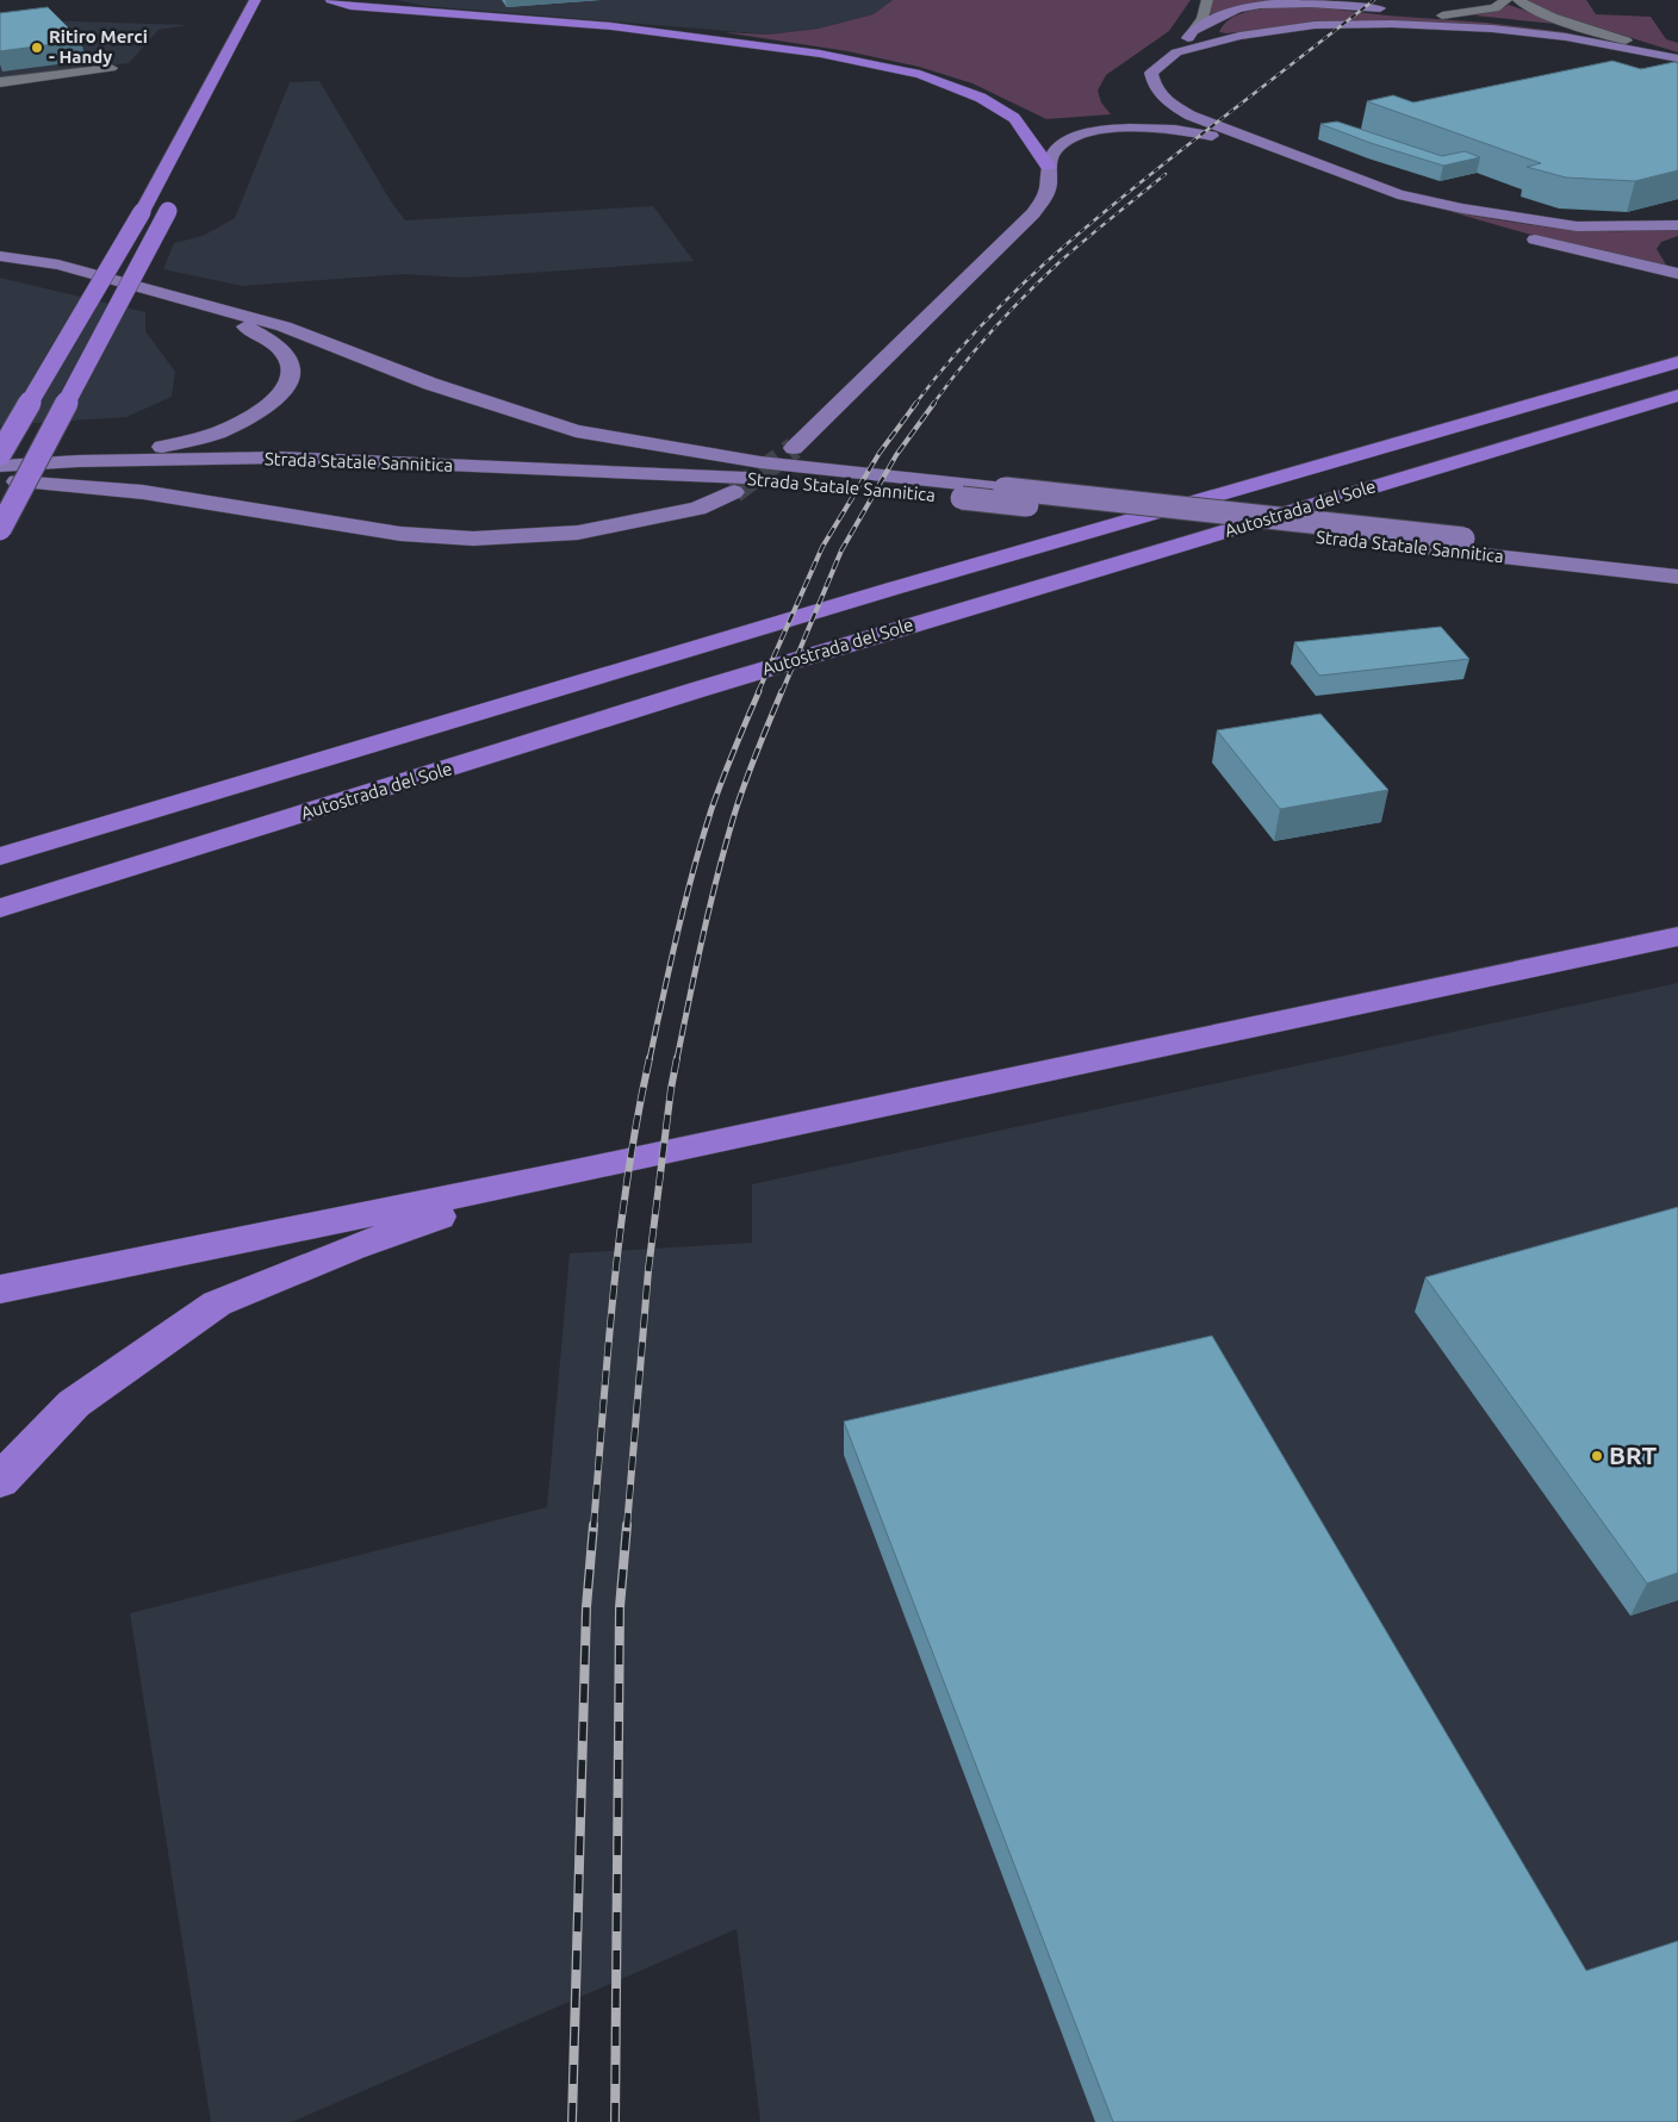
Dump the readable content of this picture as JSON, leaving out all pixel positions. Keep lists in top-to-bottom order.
{
  "streets": {
    "highway": ["Autostrada del Sole"],
    "main road": ["Strada Statale Sannitica"]
  },
  "places": ["Ritiro Merci - Handy", "BRT"]
}
